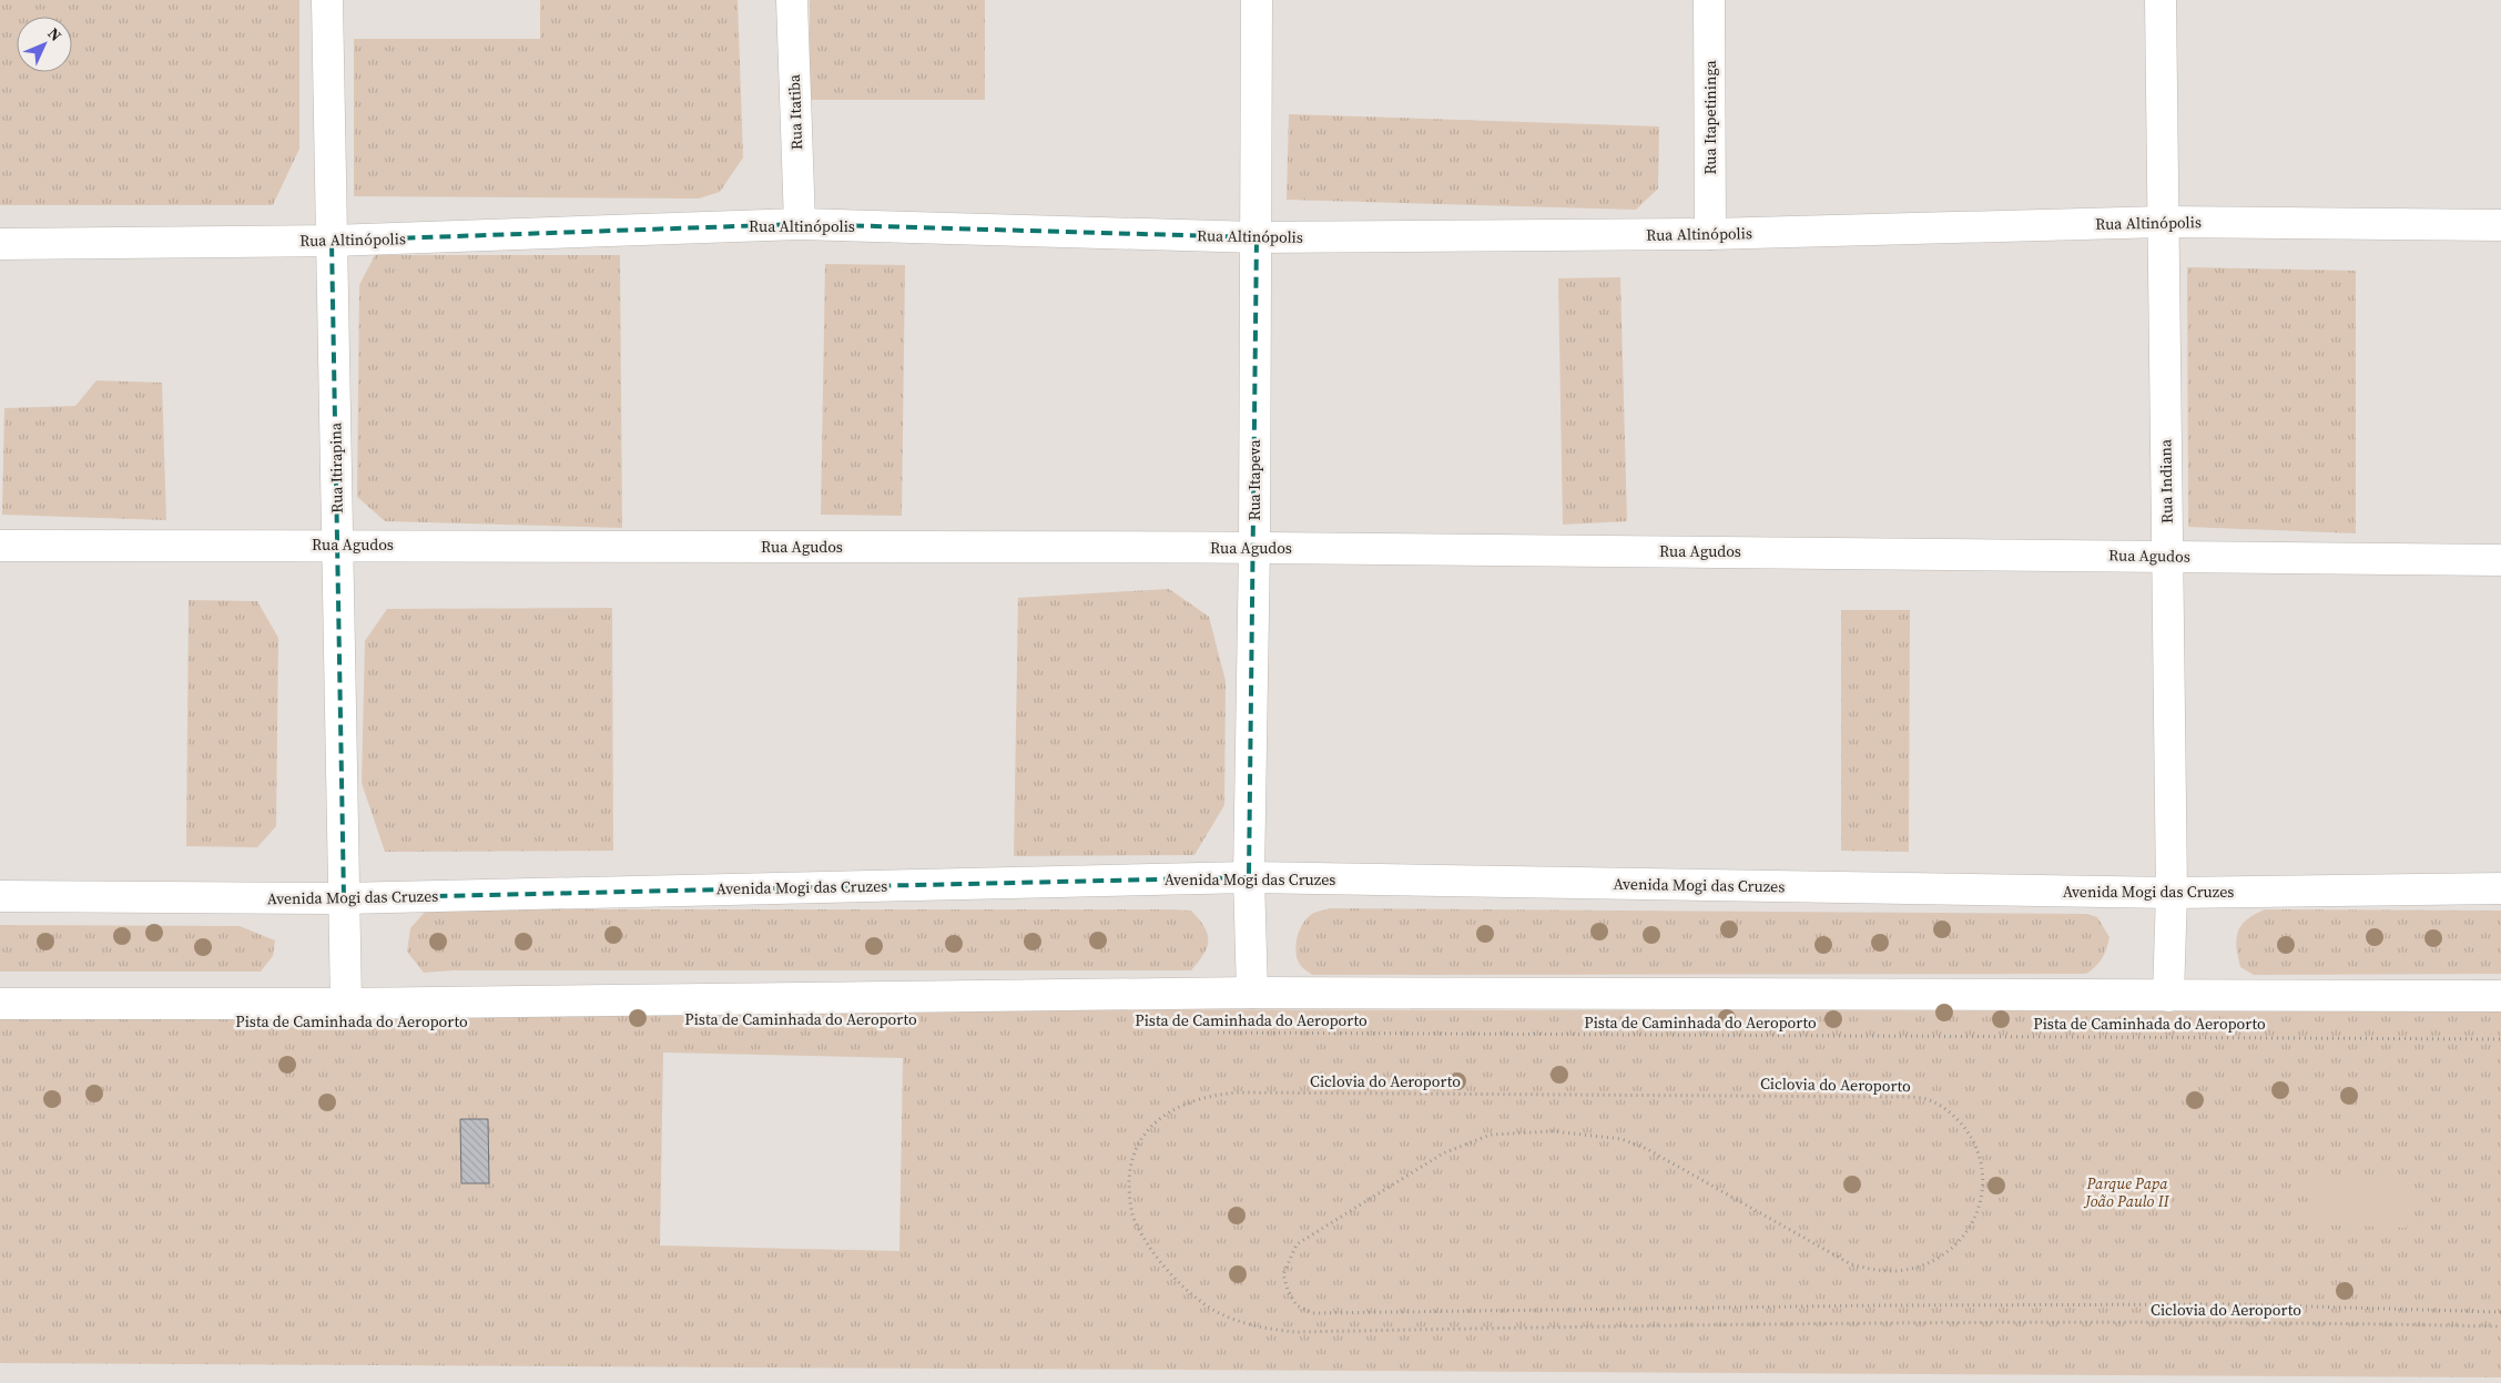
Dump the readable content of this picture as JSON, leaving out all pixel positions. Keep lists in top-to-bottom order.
{
  "streets": {
    "street": [
      "Rua Itatiba",
      "Rua Itapetininga",
      "Rua Altinópolis",
      "Rua Itirapina",
      "Rua Itapeva",
      "Rua Indiana",
      "Rua Agudos",
      "Avenida Mogi das Cruzes"
    ],
    "path": ["Pista de Caminhada do Aeroporto", "Ciclovia do Aeroporto"]
  },
  "crossings": [
    ["Rua Itatiba", "Rua Altinópolis"],
    ["Rua Itapetininga", "Rua Altinópolis"],
    ["Rua Altinópolis", "Rua Itirapina"],
    ["Rua Altinópolis", "Rua Itapeva"],
    ["Rua Altinópolis", "Rua Indiana"],
    ["Rua Itirapina", "Rua Agudos"],
    ["Rua Itirapina", "Avenida Mogi das Cruzes"],
    ["Rua Itapeva", "Rua Agudos"],
    ["Rua Itapeva", "Avenida Mogi das Cruzes"],
    ["Rua Indiana", "Rua Agudos"],
    ["Rua Indiana", "Avenida Mogi das Cruzes"]
  ],
  "parks": ["Parque Papa João Paulo II"],
  "north": "top right"
}
